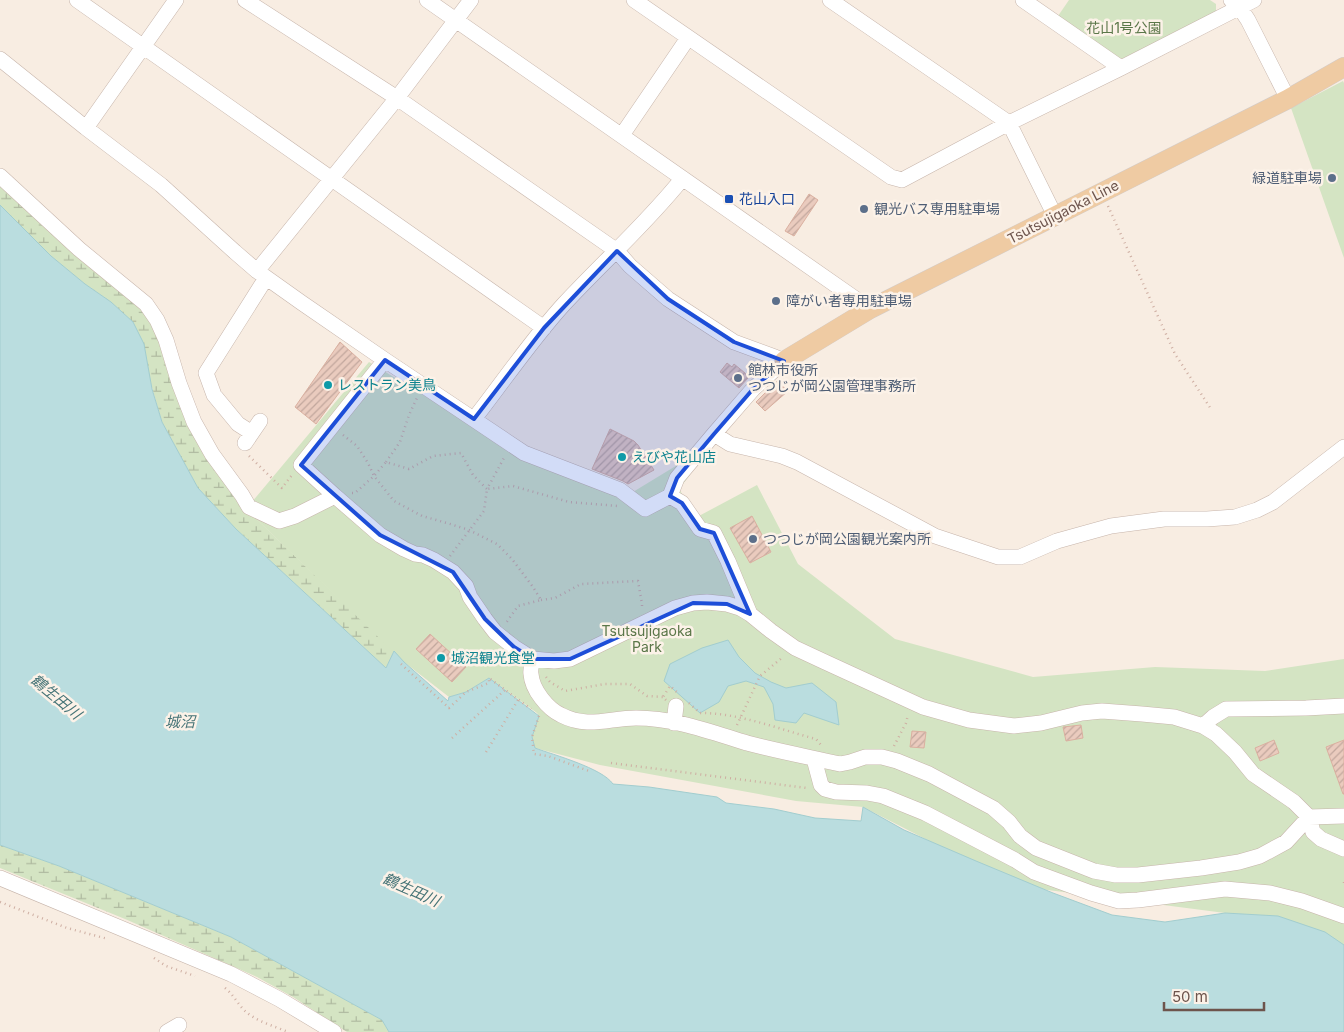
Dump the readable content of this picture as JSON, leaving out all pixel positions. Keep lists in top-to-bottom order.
{
  "streets": {
    "main road": ["Tsutsujigaoka Line"]
  },
  "water": ["鶴生田川", "城沼"],
  "parks": ["花山1号公園", "Tsutsujigaoka Park"],
  "places": {
    "other": [
      "緑道駐車場",
      "観光バス専用駐車場",
      "障がい者専用駐車場",
      "館林市役所 つつじが岡公園管理事務所",
      "レストラン美鳥",
      "えびや花山店",
      "つつじが岡公園観光案内所",
      "城沼観光食堂"
    ],
    "transit": ["花山入口"]
  },
  "scale_bar": "50 m"
}
